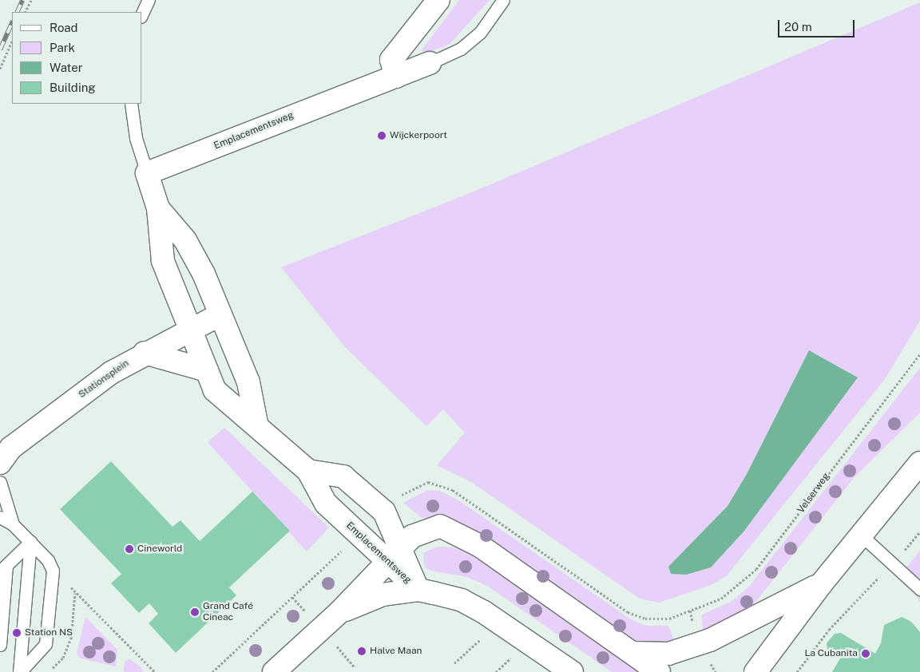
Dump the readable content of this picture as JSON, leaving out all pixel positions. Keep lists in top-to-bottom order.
{
  "streets": {
    "street": ["Emplacementsweg", "Stationsplein"],
    "path": ["Velserweg"]
  },
  "crossings": [
    ["Emplacementsweg", "Stationsplein"]
  ],
  "places": [
    "Wijckerpoort",
    "Cineworld",
    "Grand Café Cineac",
    "Station NS",
    "Halve Maan",
    "La Cubanita"
  ],
  "legend": [
    "Road",
    "Park",
    "Water",
    "Building"
  ],
  "scale_bar": "20 m"
}
